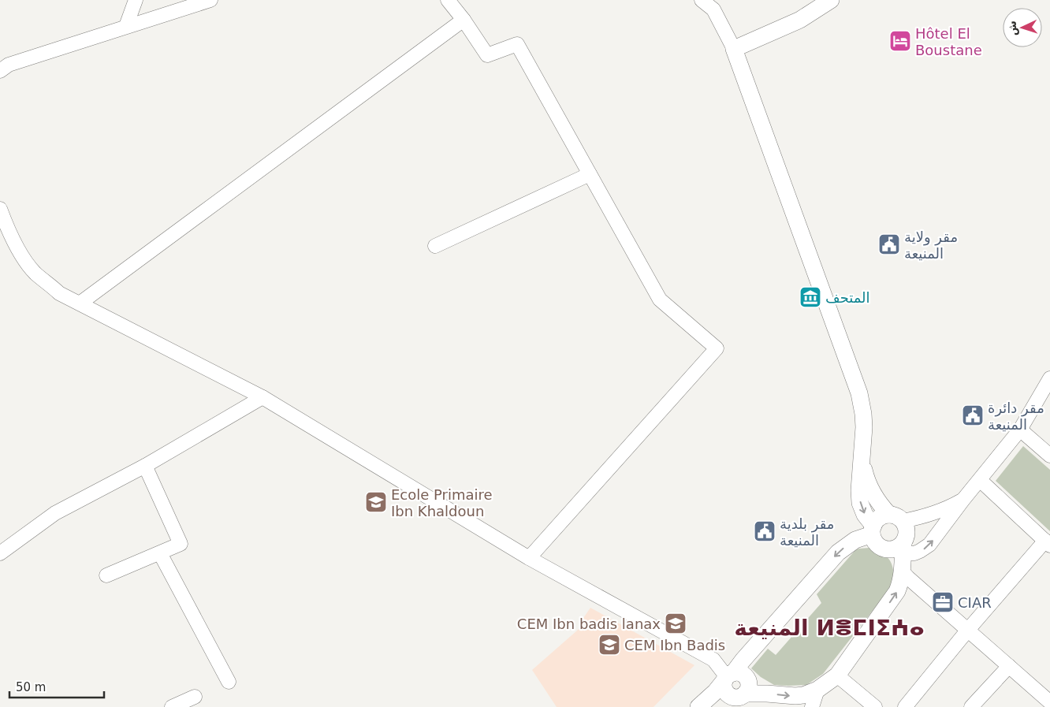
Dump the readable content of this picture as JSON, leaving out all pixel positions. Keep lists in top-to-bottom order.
{
  "districts": ["المنيعة ⵍⴻⵎⵏⵉⵄⴰ"],
  "places": {
    "hotel": ["Hôtel El Boustane"],
    "public building": ["مقر ولاية المنيعة", "مقر دائرة المنيعة", "مقر بلدية المنيعة"],
    "museum": ["المتحف"],
    "school or university": ["Ecole Primaire Ibn Khaldoun", "CEM Ibn badis lanax", "CEM Ibn Badis"],
    "office": ["CIAR"]
  },
  "scale_bar": "50 m",
  "north": "left"
}
